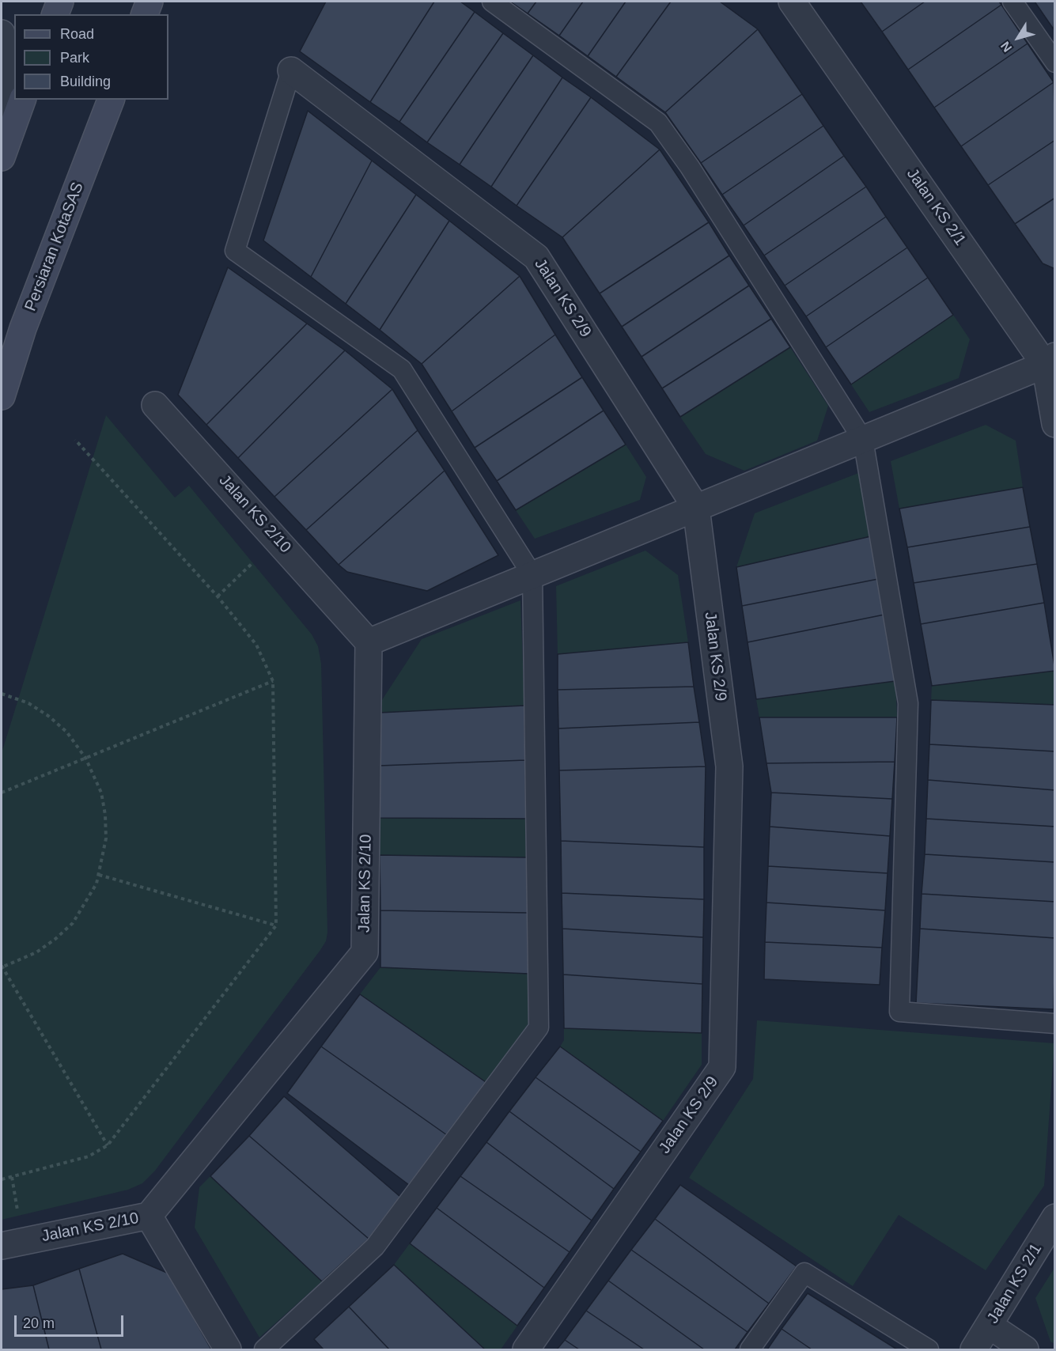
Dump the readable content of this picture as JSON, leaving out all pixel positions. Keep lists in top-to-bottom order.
{
  "streets": {
    "main road": ["Persiaran KotaSAS"],
    "street": ["Jalan KS 2/1", "Jalan KS 2/9", "Jalan KS 2/10"]
  },
  "legend": ["Road", "Park", "Building"],
  "scale_bar": "20 m",
  "north": "bottom left"
}
